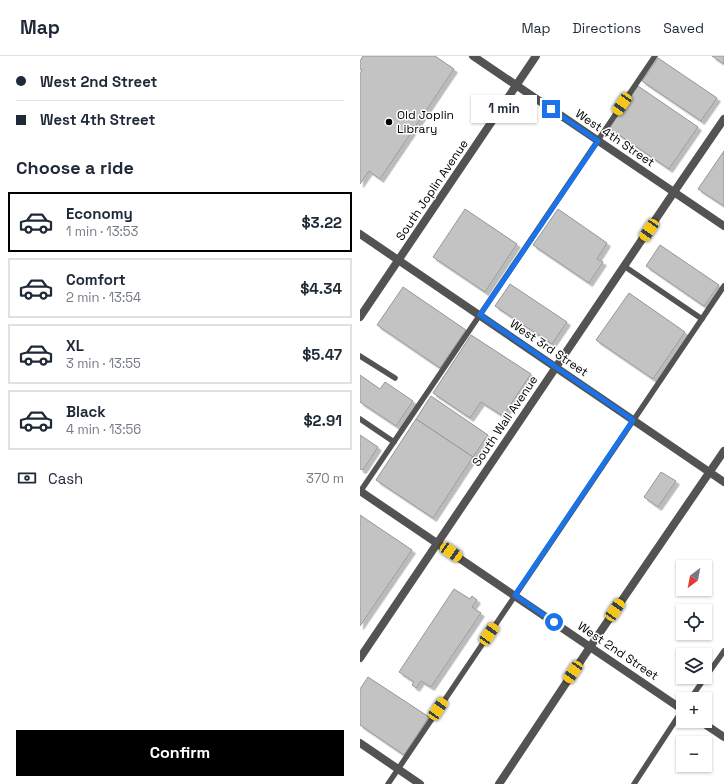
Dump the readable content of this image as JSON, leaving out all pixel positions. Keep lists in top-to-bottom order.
{
  "streets": {
    "street": [
      "West 4th Street",
      "South Joplin Avenue",
      "West 3rd Street",
      "South Wall Avenue",
      "West 2nd Street"
    ]
  },
  "crossings": [
    ["West 4th Street", "South Joplin Avenue"],
    ["West 4th Street", "South Wall Avenue"],
    ["South Joplin Avenue", "West 3rd Street"],
    ["West 3rd Street", "South Wall Avenue"],
    ["South Wall Avenue", "West 2nd Street"]
  ],
  "places": ["Old Joplin Library"],
  "north": "bottom left",
  "page": {
    "header": "Map",
    "nav": ["Map", "Directions", "Saved"],
    "banner": ["West 2nd Street", "West 4th Street"],
    "bubble": "1 min",
    "heading": "Choose a ride",
    "list": [
      {
        "name": "Economy",
        "note": "1 min · 13:53",
        "value": "$3.22"
      },
      {
        "name": "Comfort",
        "note": "2 min · 13:54",
        "value": "$4.34"
      },
      {
        "name": "XL",
        "note": "3 min · 13:55",
        "value": "$5.47"
      },
      {
        "name": "Black",
        "note": "4 min · 13:56",
        "value": "$2.91"
      }
    ],
    "pay": ["Cash", "370 m"],
    "map_buttons": ["+", "−"],
    "buttons": "Confirm"
  }
}
